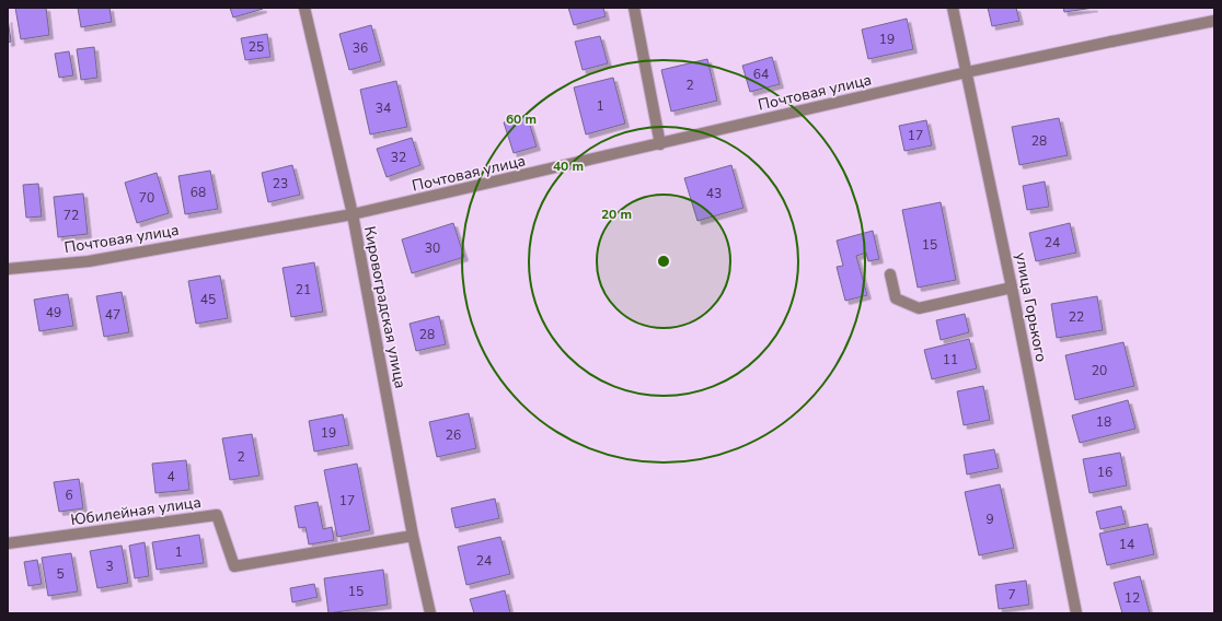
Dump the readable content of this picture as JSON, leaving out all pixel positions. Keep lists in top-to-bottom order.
{
  "streets": {
    "street": [
      "Почтовая улица",
      "Кировоградская улица",
      "улица Горького",
      "Юбилейная улица"
    ]
  },
  "crossings": [
    ["Почтовая улица", "Кировоградская улица"],
    ["Почтовая улица", "улица Горького"],
    ["Кировоградская улица", "Юбилейная улица"]
  ],
  "house_numbers": [
    "19",
    "25",
    "36",
    "64",
    "2",
    "1",
    "34",
    "17",
    "28",
    "32",
    "23",
    "68",
    "43",
    "70",
    "72",
    "24",
    "15",
    "30",
    "21",
    "45",
    "49",
    "47",
    "22",
    "28",
    "11",
    "20",
    "18",
    "19",
    "26",
    "2",
    "16",
    "4",
    "6",
    "17",
    "9",
    "14",
    "1",
    "24",
    "3",
    "5",
    "15",
    "7",
    "12"
  ],
  "rings": ["60 m", "40 m", "20 m"]
}
